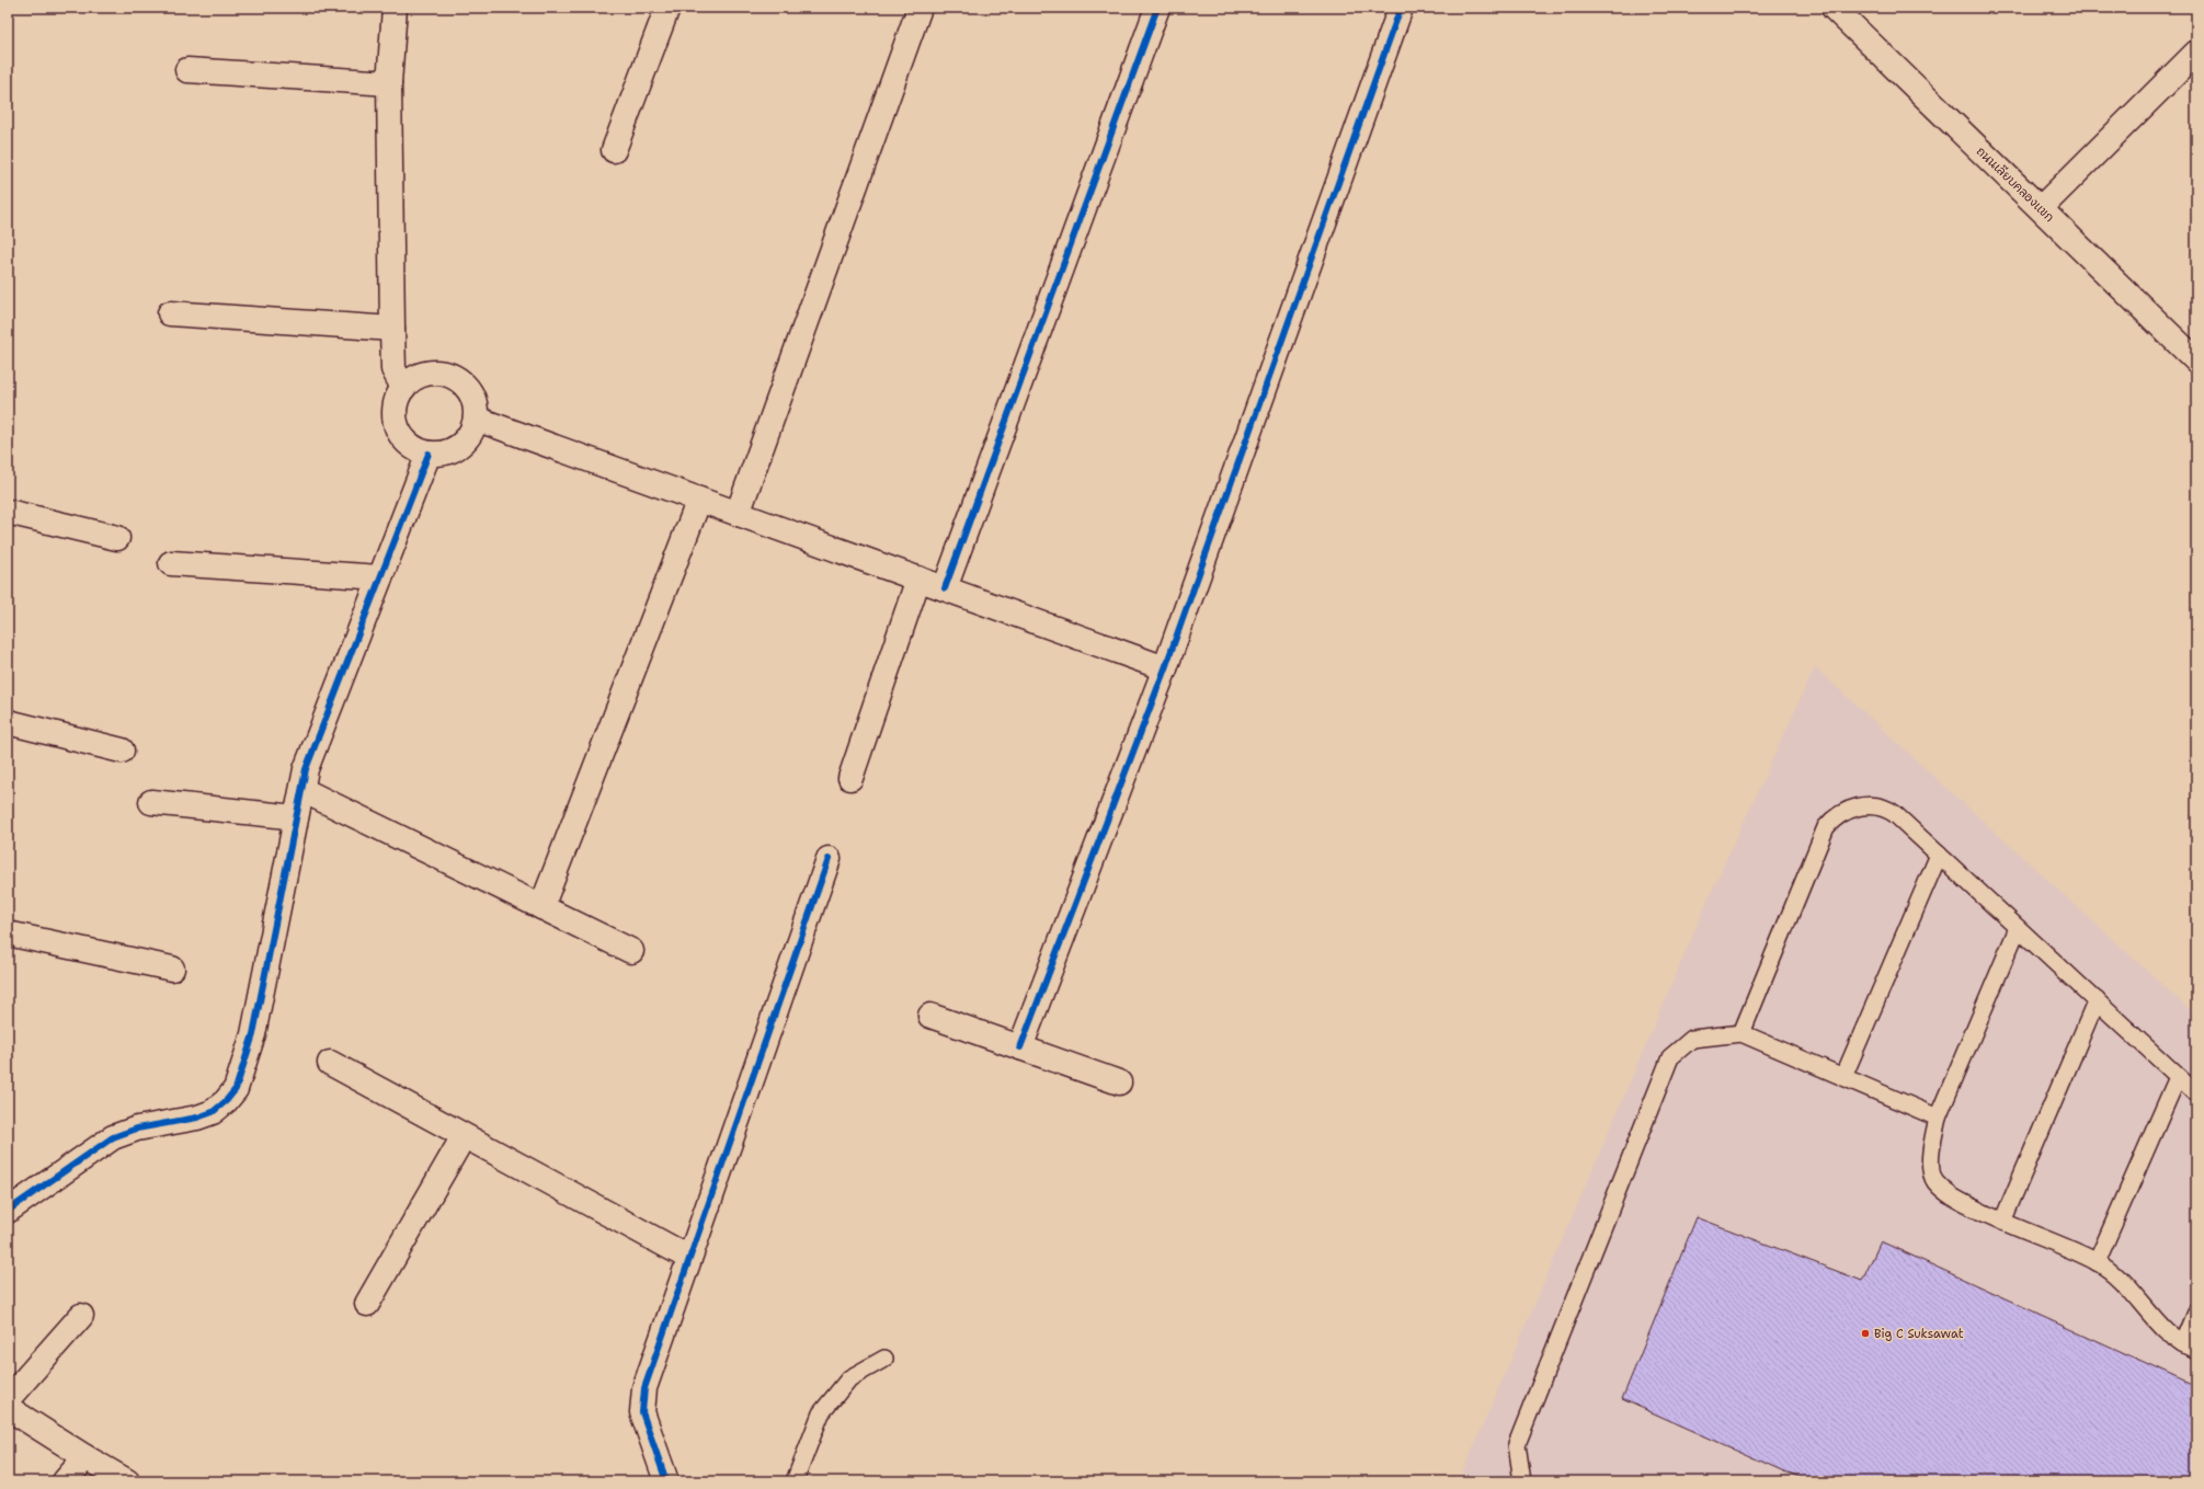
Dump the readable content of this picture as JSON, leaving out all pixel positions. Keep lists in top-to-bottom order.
{
  "streets": {
    "street": ["ถนนเลียบคลองแขก"]
  },
  "places": ["Big C Suksawat"]
}
